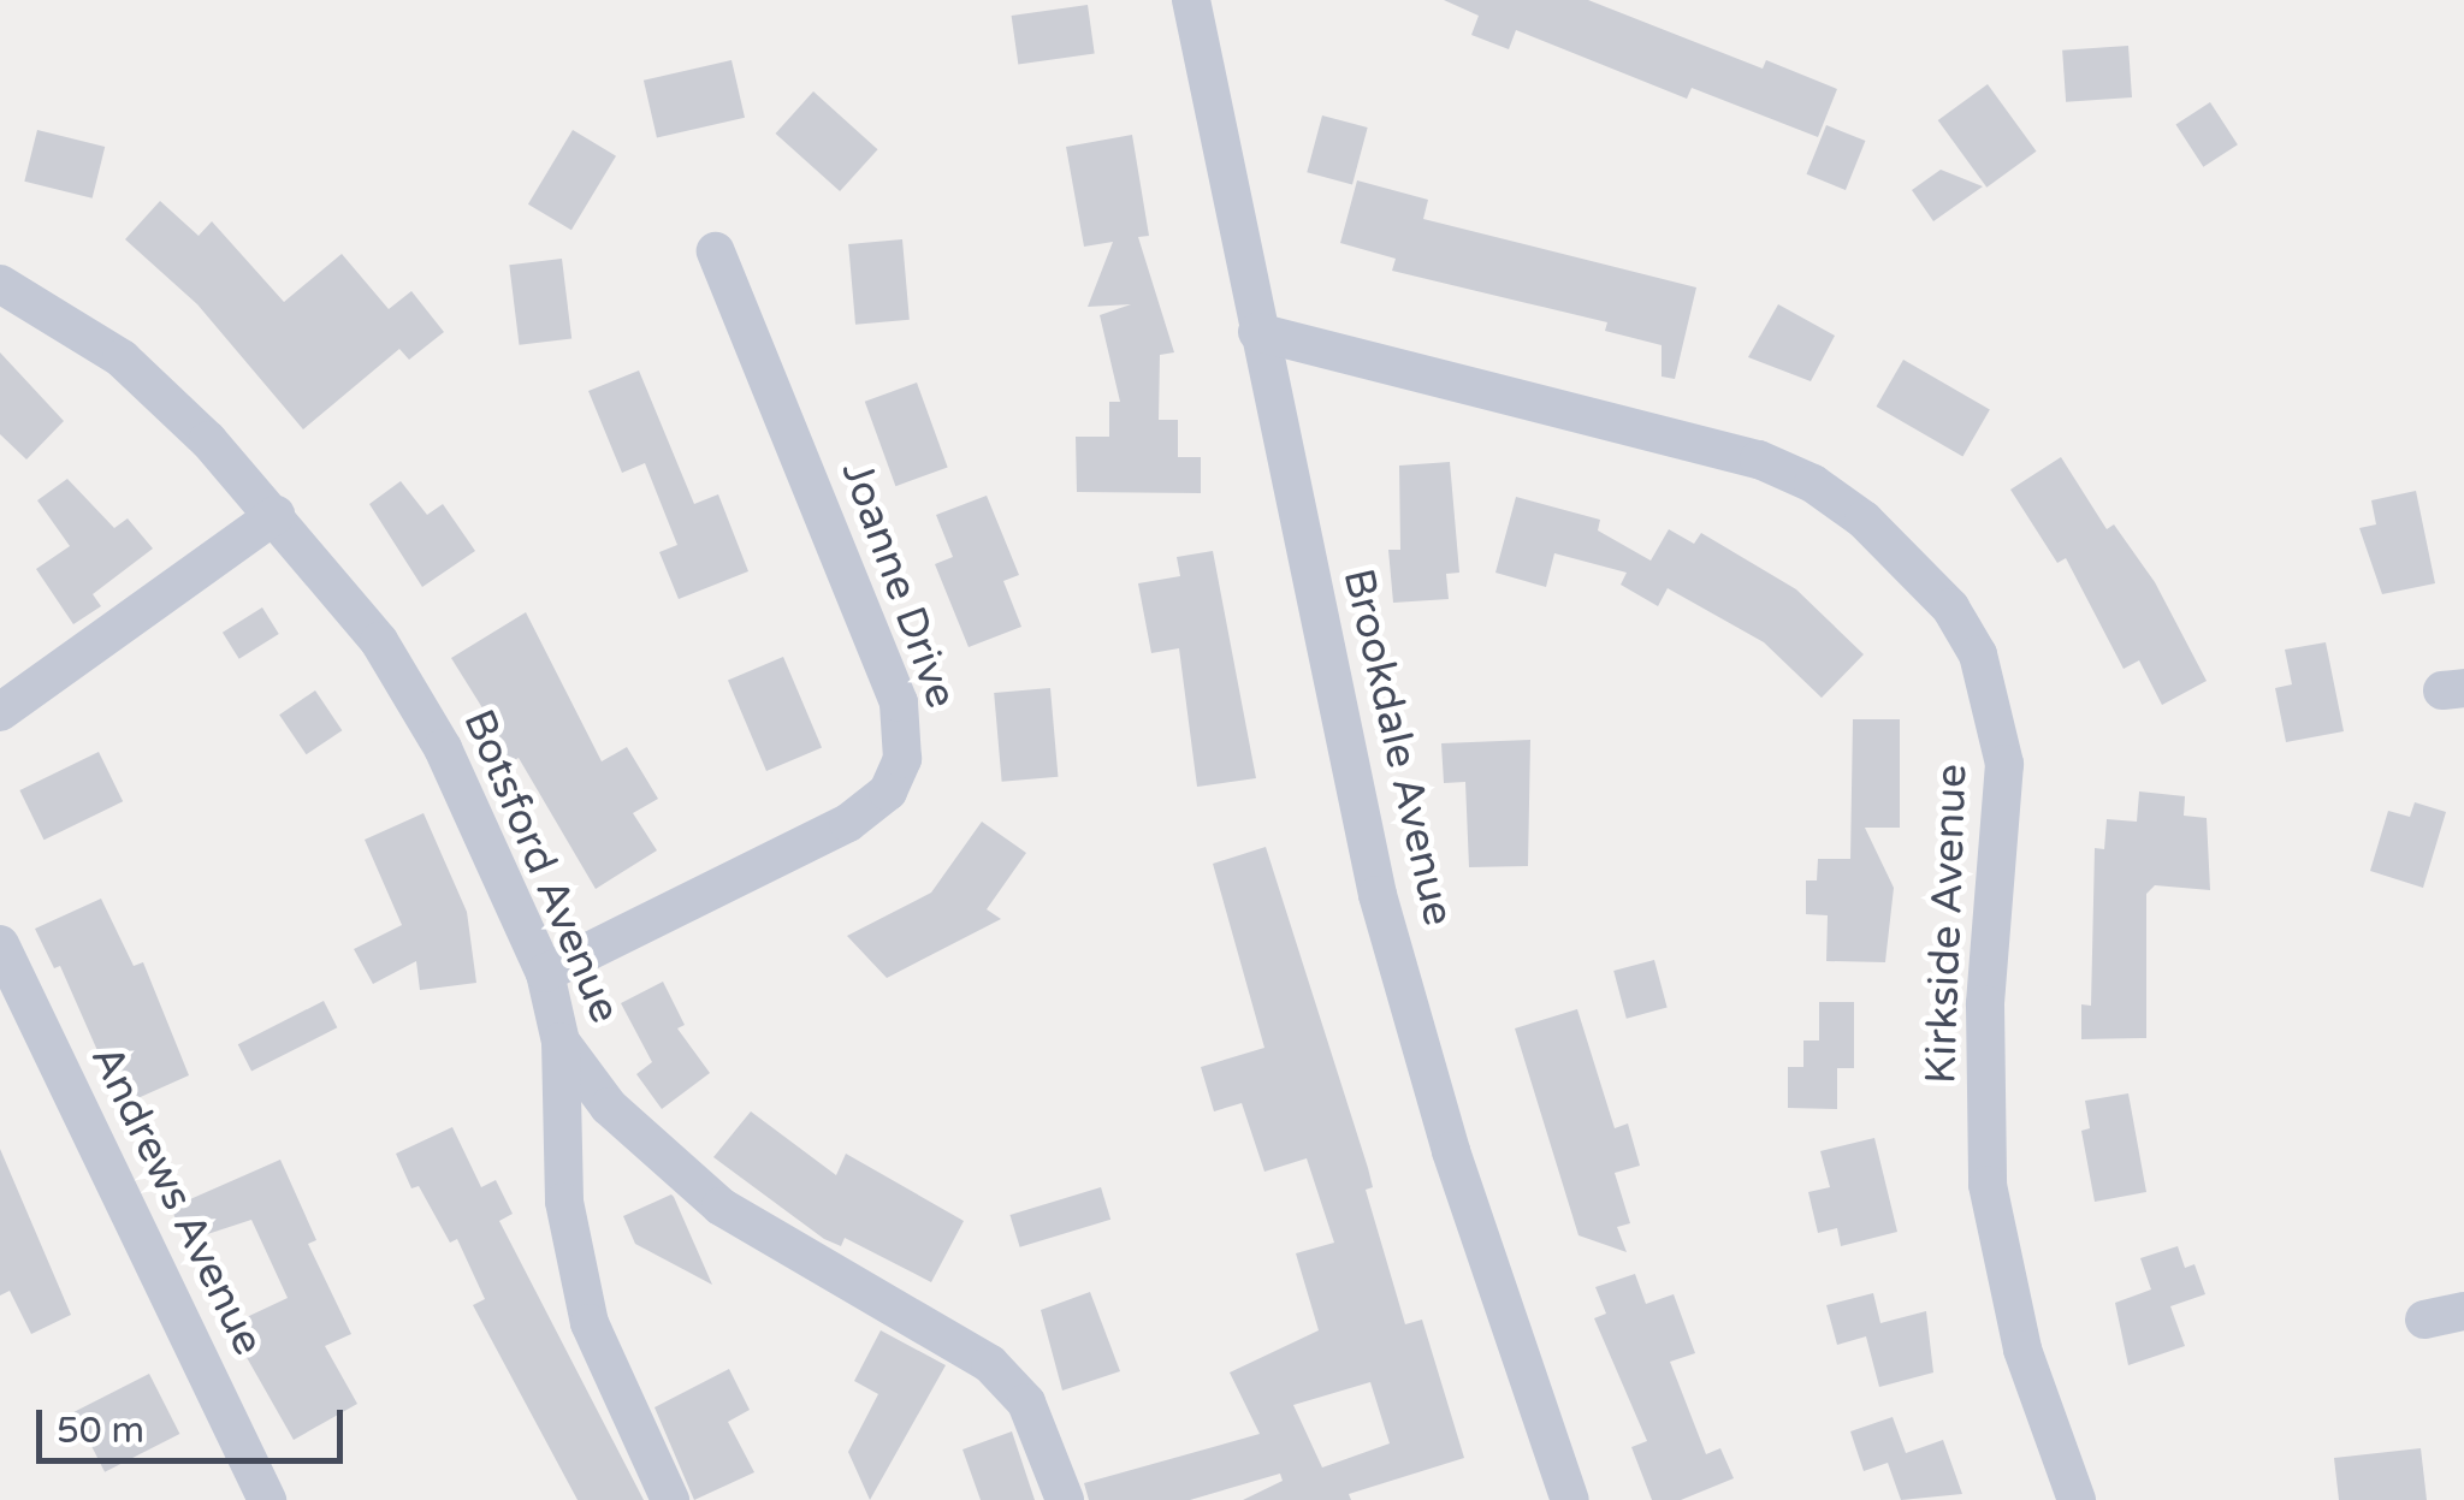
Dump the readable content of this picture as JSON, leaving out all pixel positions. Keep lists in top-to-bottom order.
{
  "streets": {
    "street": [
      "Joanne Drive",
      "Brookdale Avenue",
      "Botsford Avenue",
      "Kirkside Avenue",
      "Andrews Avenue"
    ]
  },
  "crossings": [
    ["Joanne Drive", "Botsford Avenue"],
    ["Brookdale Avenue", "Kirkside Avenue"]
  ],
  "scale_bar": "50 m"
}
